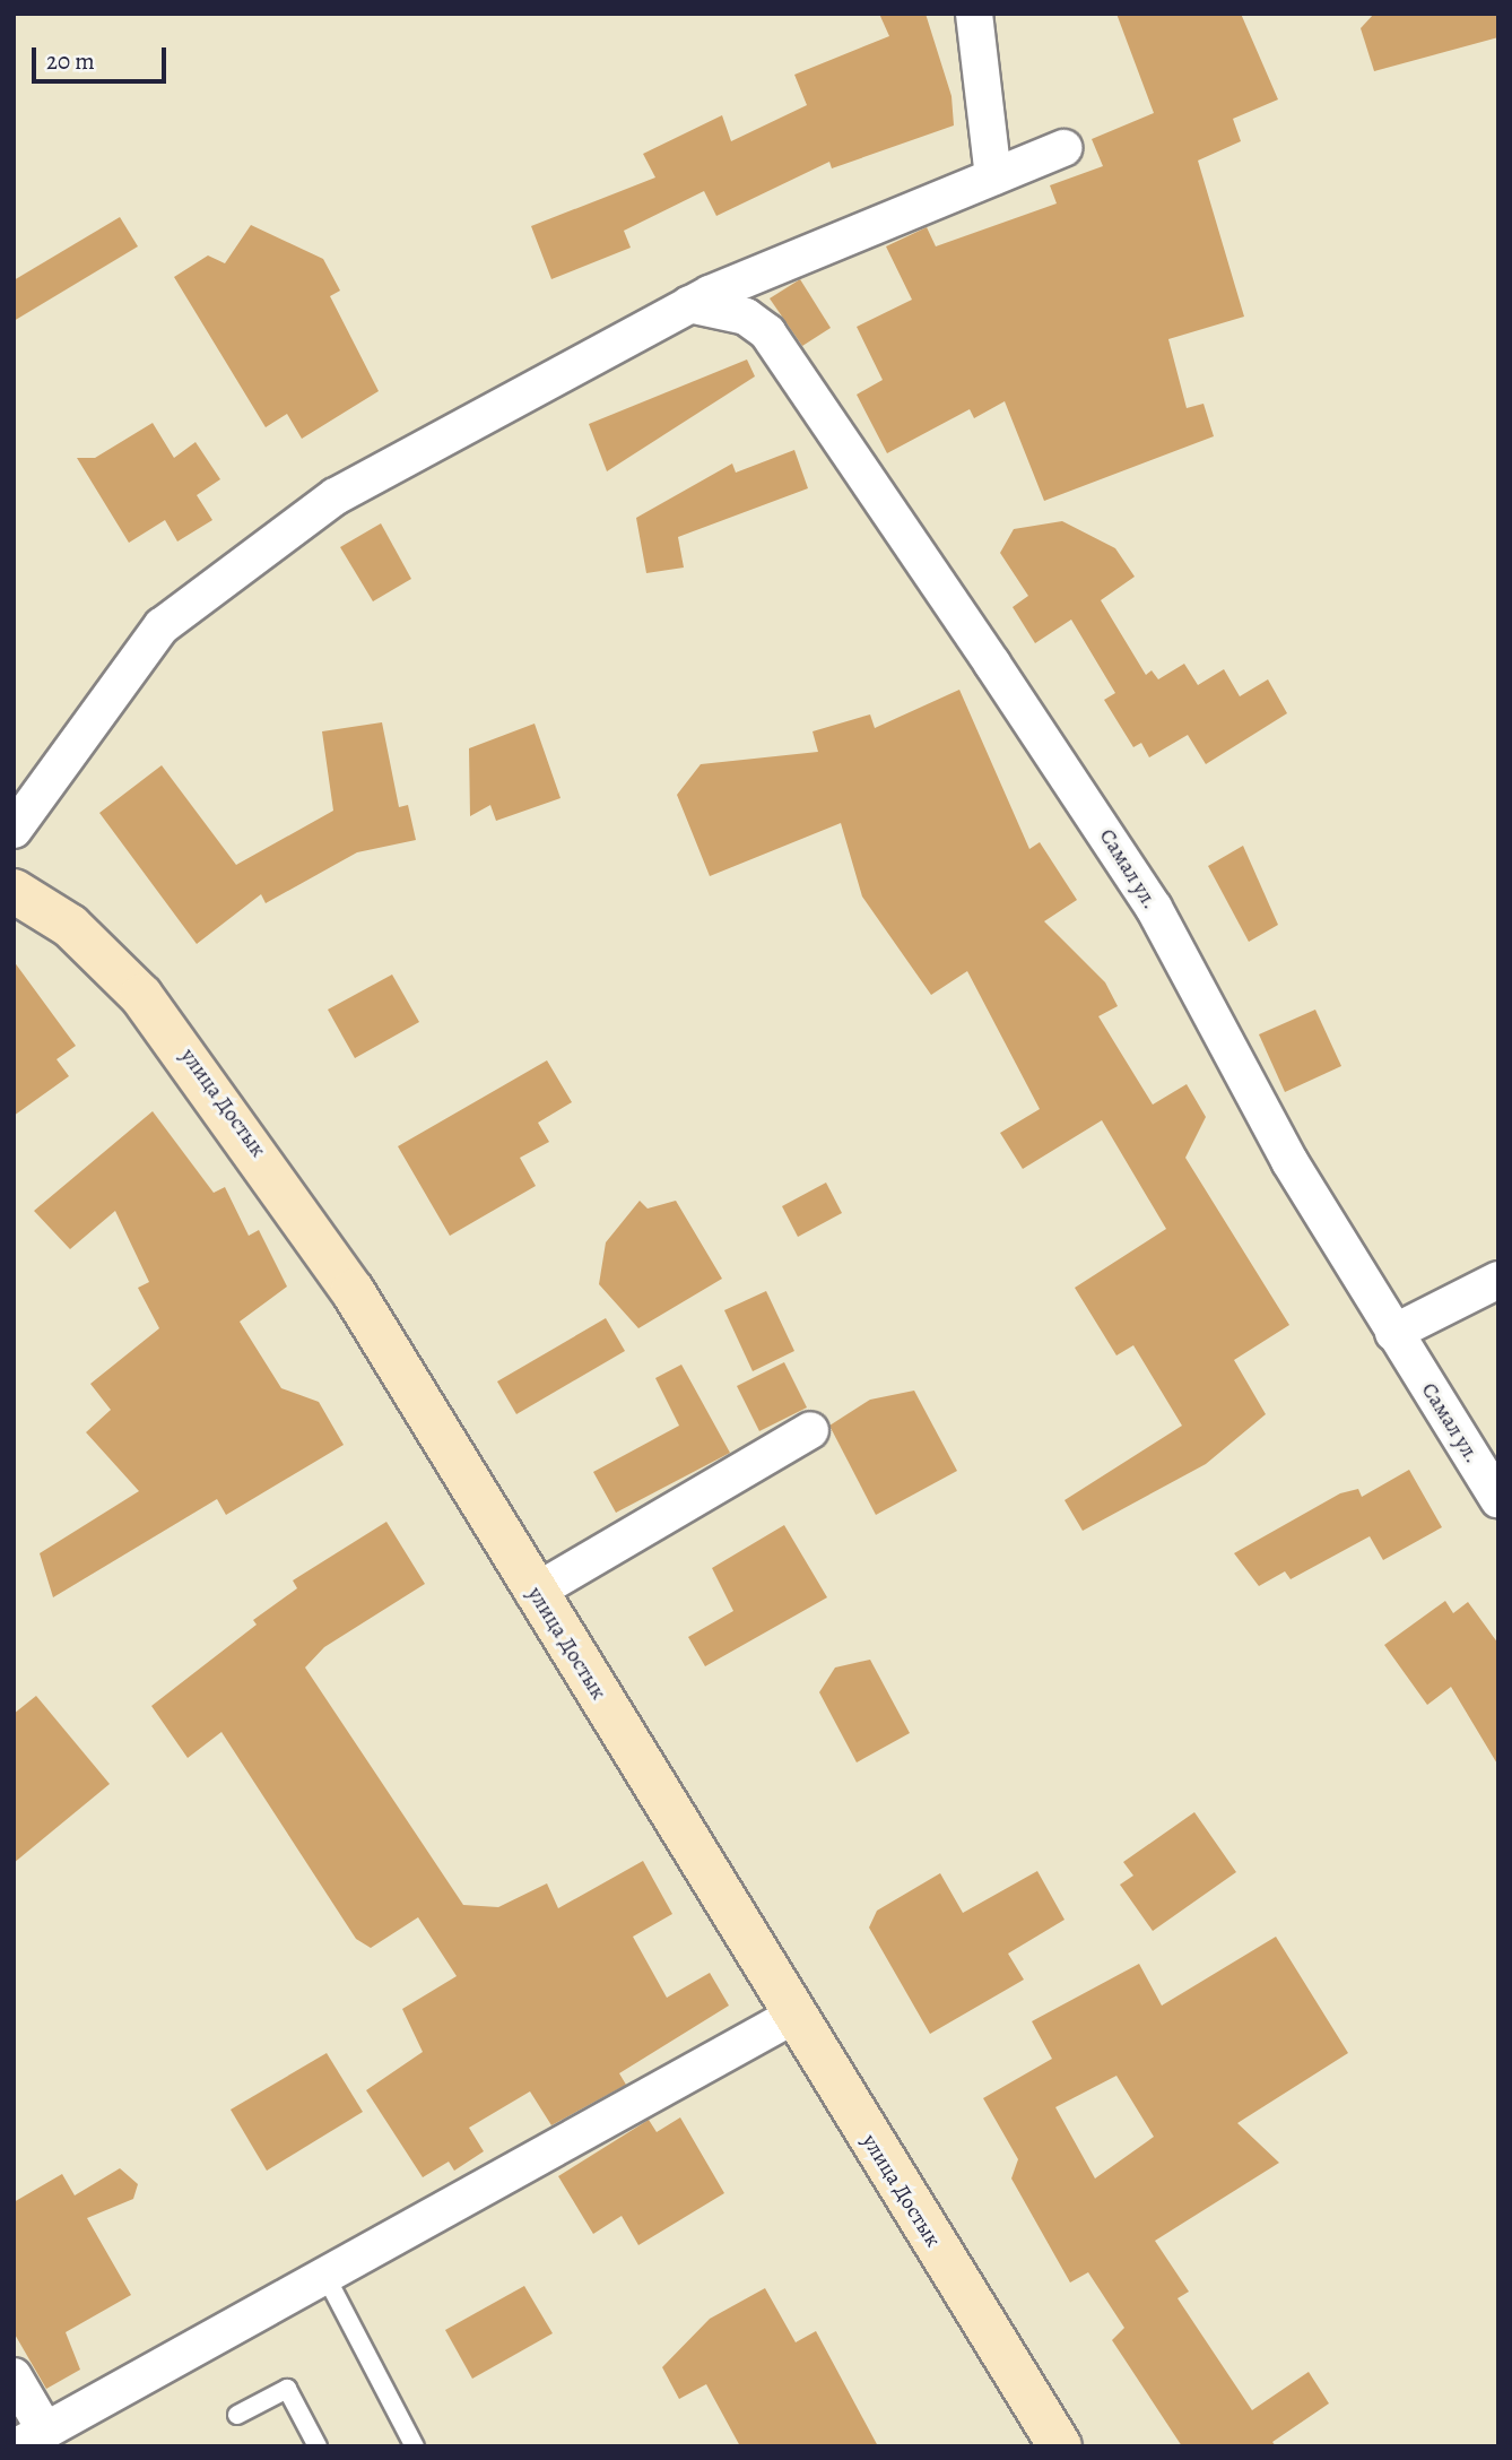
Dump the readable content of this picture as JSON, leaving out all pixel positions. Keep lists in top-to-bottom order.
{
  "streets": {
    "main road": ["улица Достык"],
    "street": ["Самал ул."]
  },
  "scale_bar": "20 m"
}
